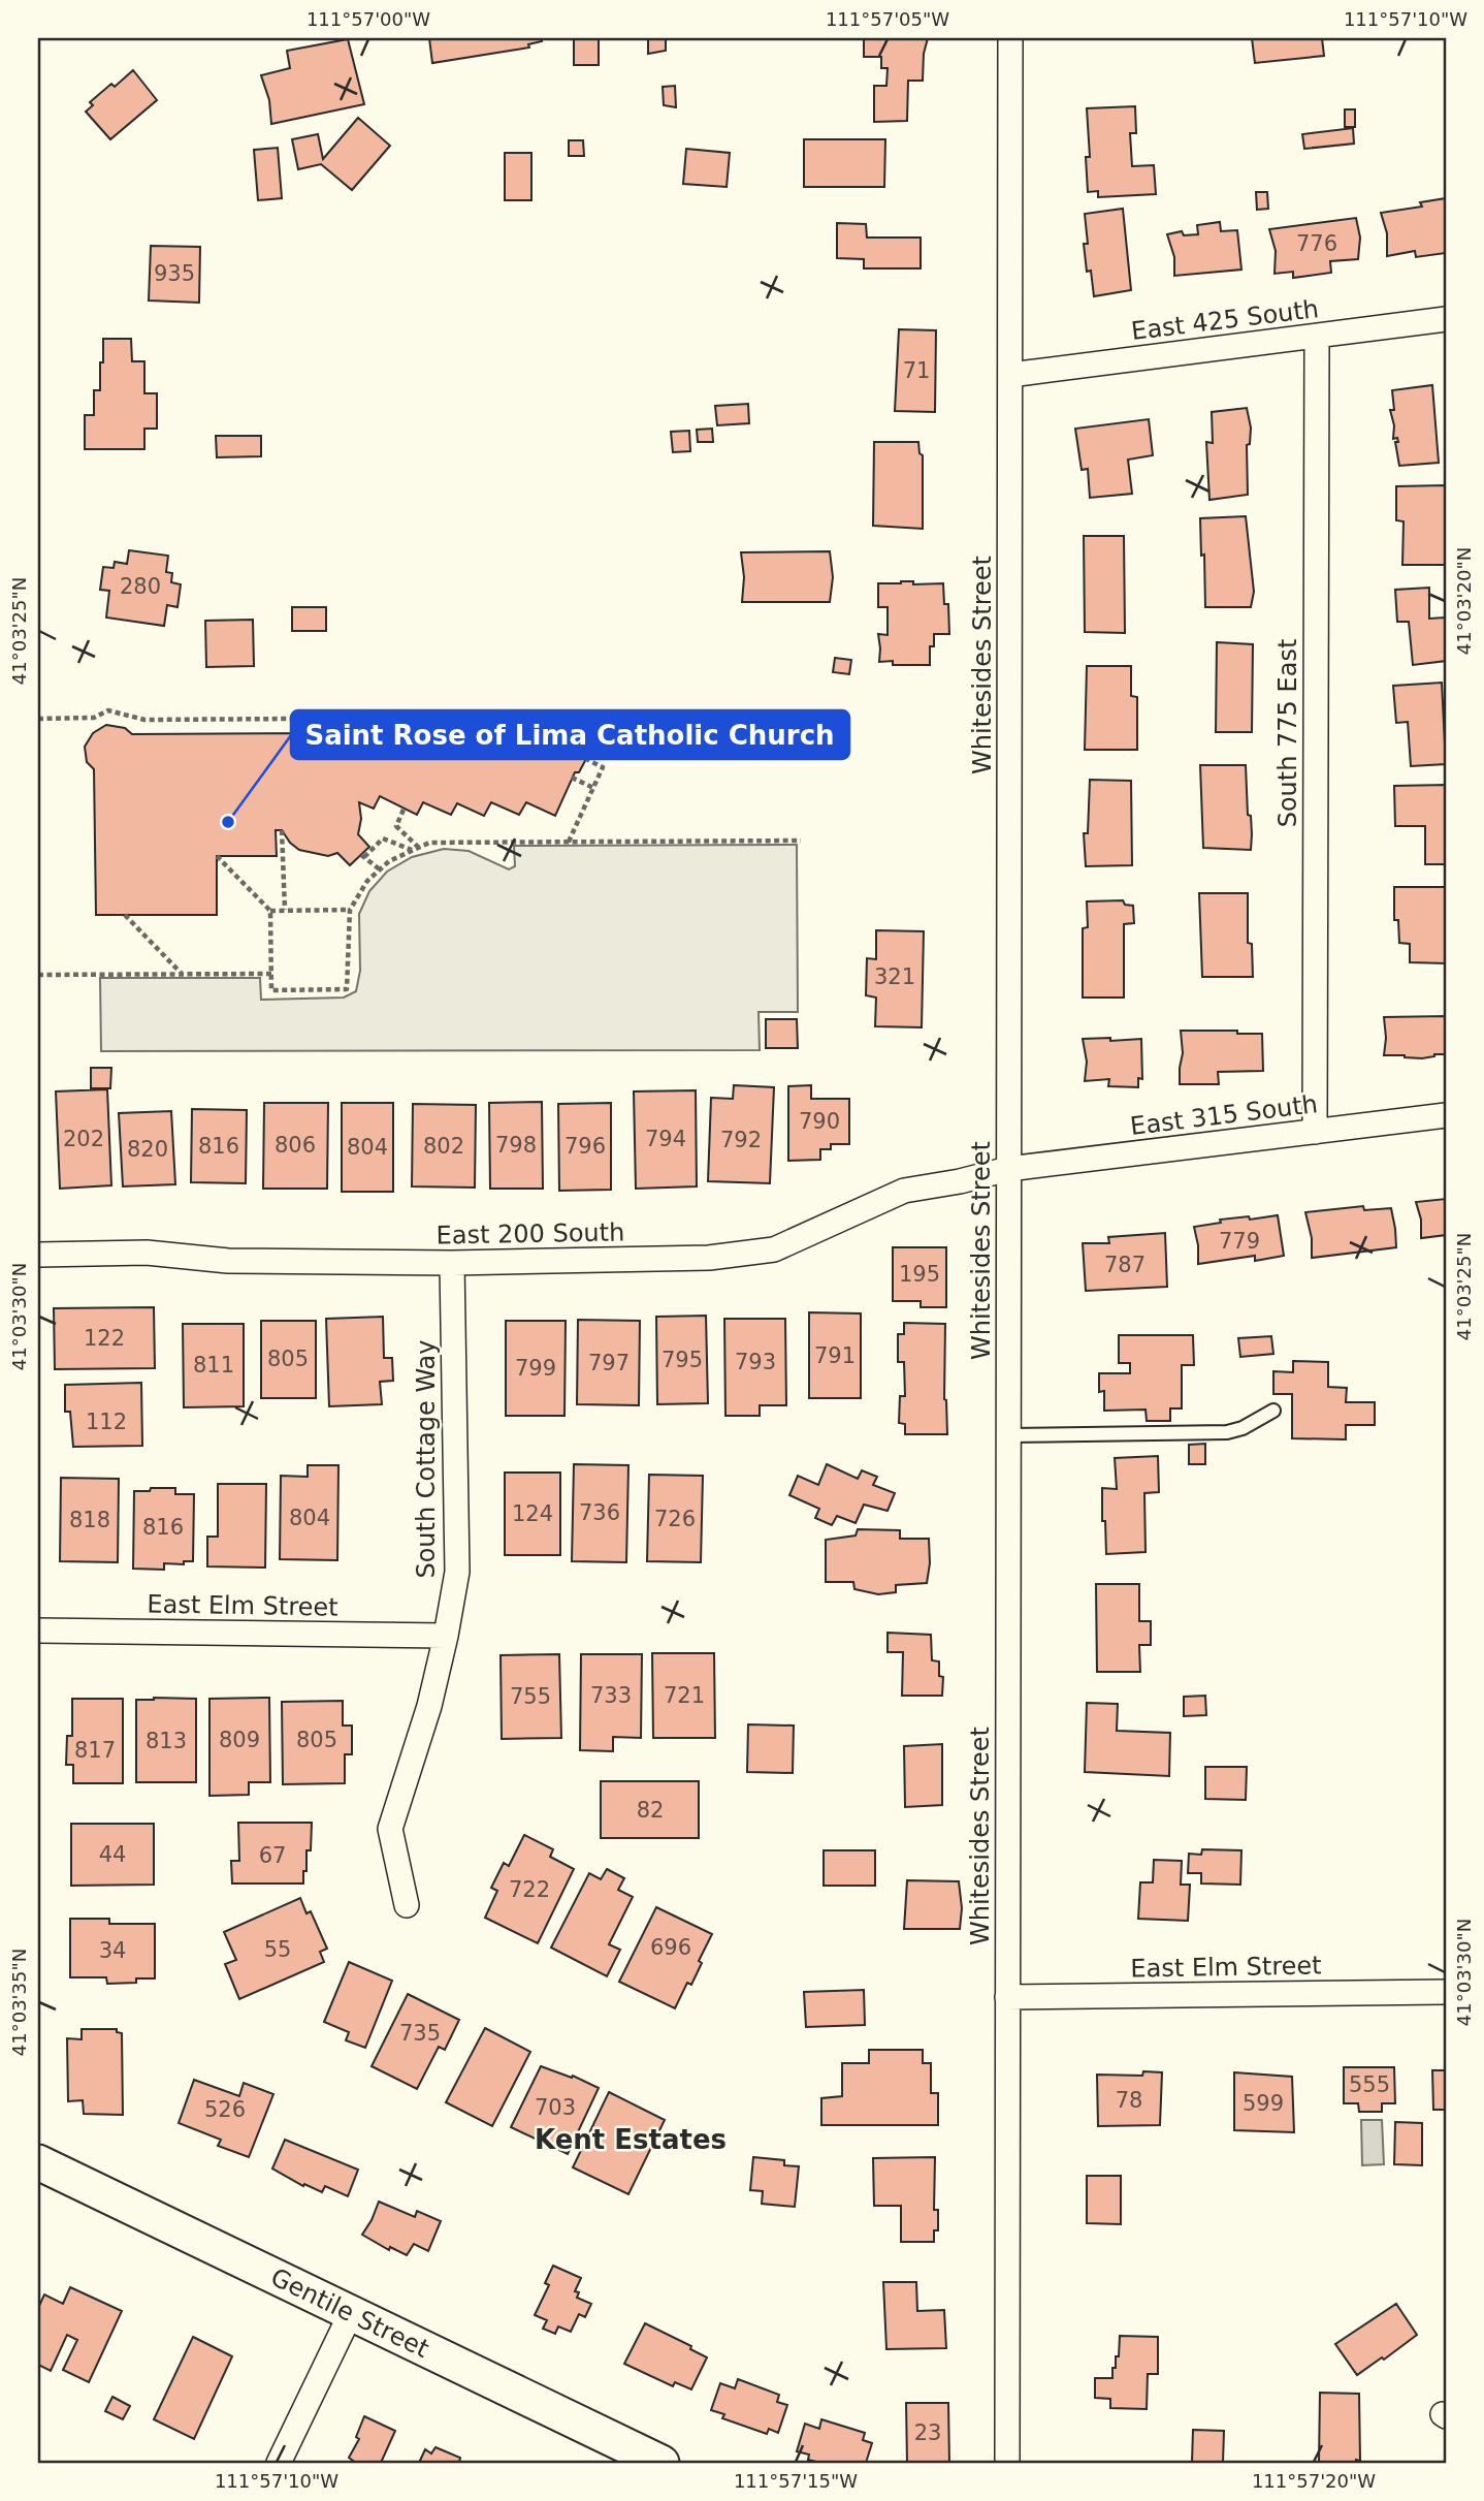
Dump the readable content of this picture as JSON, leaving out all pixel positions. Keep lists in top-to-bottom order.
{
  "streets": {
    "main road": ["Gentile Street"],
    "street": [
      "East 425 South",
      "Whitesides Street",
      "South 775 East",
      "East 315 South",
      "East 200 South",
      "South Cottage Way",
      "East Elm Street"
    ]
  },
  "crossings": [
    ["East 425 South", "Whitesides Street"],
    ["East 425 South", "South 775 East"],
    ["Whitesides Street", "East 315 South"],
    ["Whitesides Street", "East 200 South"],
    ["Whitesides Street", "East Elm Street"],
    ["South 775 East", "East 315 South"],
    ["East 315 South", "East 200 South"],
    ["East 200 South", "South Cottage Way"],
    ["South Cottage Way", "East Elm Street"]
  ],
  "districts": ["Kent Estates"],
  "places": ["Saint Rose of Lima Catholic Church"],
  "house_numbers": [
    "776",
    "935",
    "71",
    "280",
    "321",
    "790",
    "202",
    "794",
    "792",
    "806",
    "798",
    "816",
    "802",
    "796",
    "804",
    "820",
    "779",
    "787",
    "195",
    "122",
    "791",
    "805",
    "795",
    "793",
    "797",
    "811",
    "799",
    "112",
    "736",
    "124",
    "804",
    "726",
    "818",
    "816",
    "733",
    "721",
    "755",
    "809",
    "805",
    "813",
    "817",
    "82",
    "44",
    "67",
    "722",
    "696",
    "55",
    "34",
    "735",
    "555",
    "78",
    "599",
    "703",
    "526",
    "23"
  ],
  "coordinates": [
    "111°57'00\"W",
    "111°57'05\"W",
    "111°57'10\"W",
    "41°03'20\"N",
    "41°03'25\"N",
    "41°03'30\"N",
    "41°03'35\"N",
    "111°57'15\"W",
    "111°57'20\"W"
  ]
}
